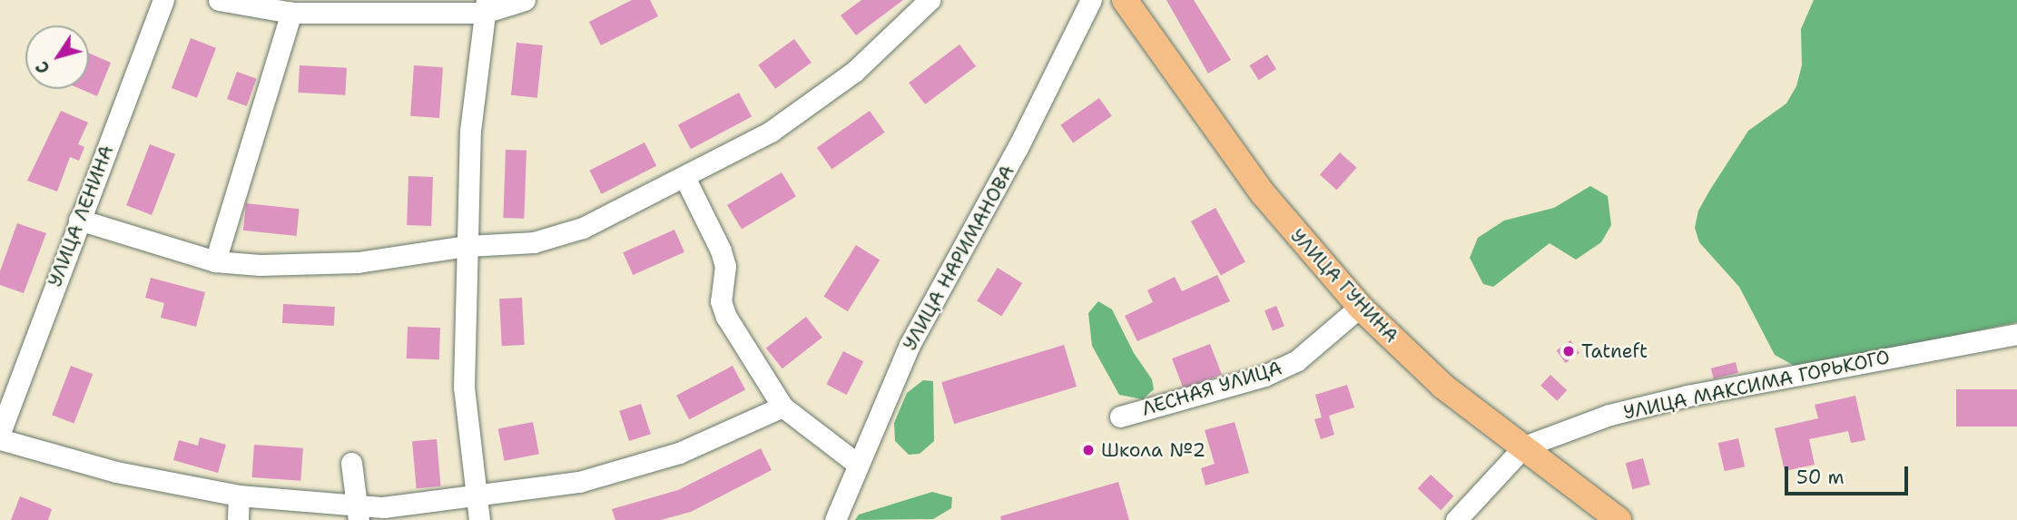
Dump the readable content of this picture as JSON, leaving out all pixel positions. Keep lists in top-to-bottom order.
{
  "streets": {
    "main road": ["УЛИЦА ГУНИНА"],
    "street": [
      "УЛИЦА ЛЕНИНА",
      "УЛИЦА НАРИМАНОВА",
      "УЛИЦА МАКСИМА ГОРЬКОГО",
      "ЛЕСНАЯ УЛИЦА"
    ]
  },
  "crossings": [
    ["УЛИЦА ГУНИНА", "УЛИЦА МАКСИМА ГОРЬКОГО"],
    ["УЛИЦА ГУНИНА", "ЛЕСНАЯ УЛИЦА"]
  ],
  "places": ["Tatneft", "Школа №2"],
  "scale_bar": "50 m",
  "north": "bottom left"
}
